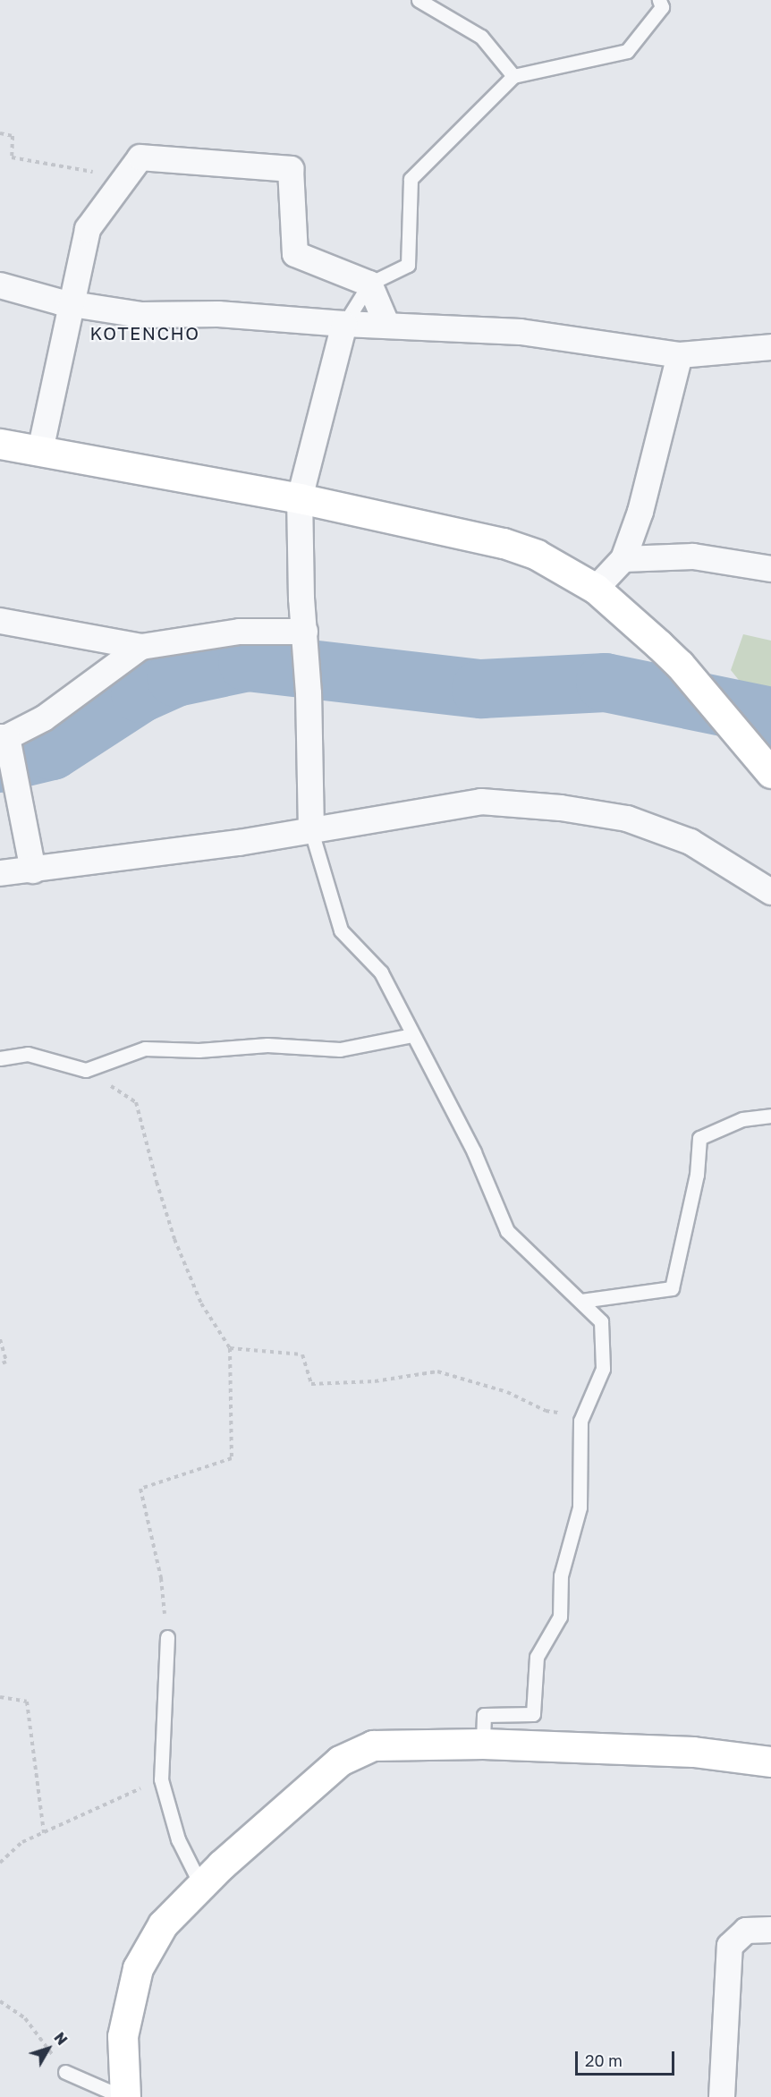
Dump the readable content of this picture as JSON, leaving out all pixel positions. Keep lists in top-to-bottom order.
{
  "districts": ["KOTENCHO"],
  "scale_bar": "20 m",
  "north": "top right"
}
